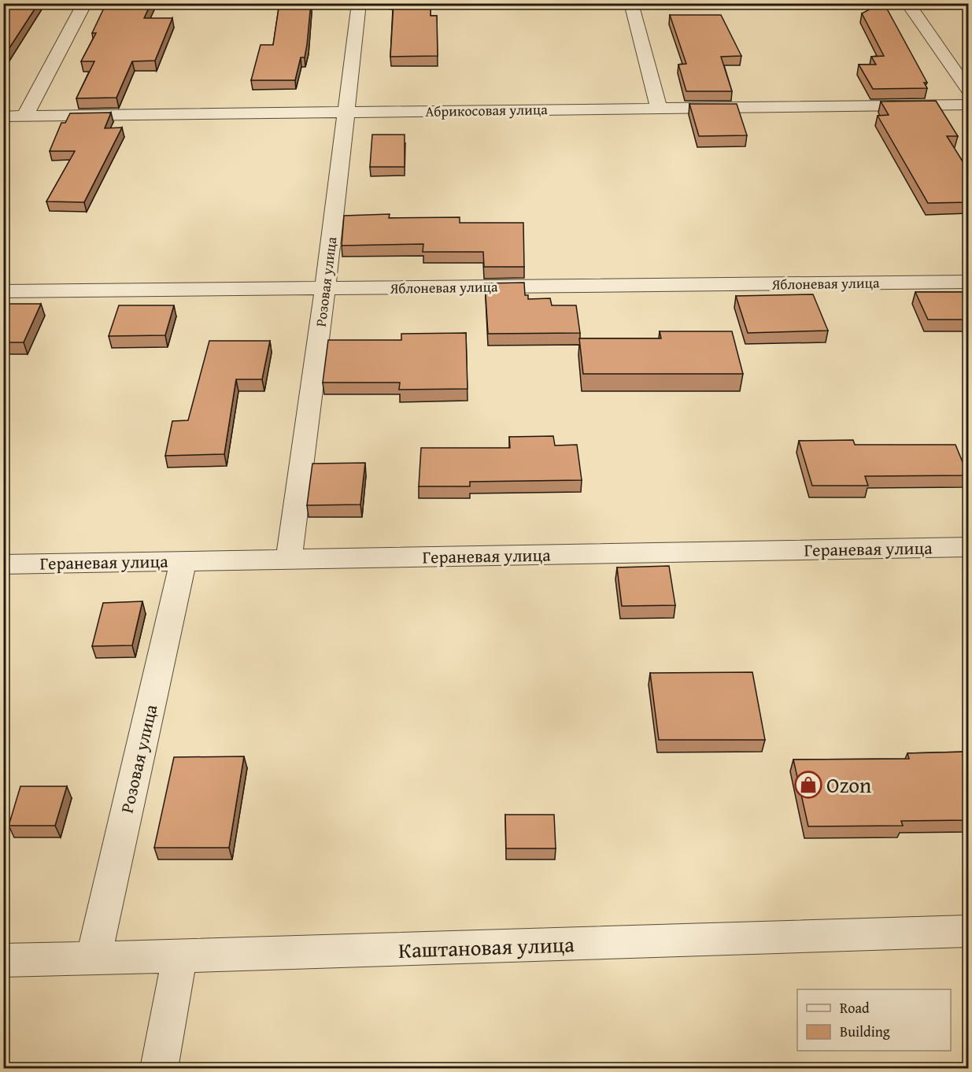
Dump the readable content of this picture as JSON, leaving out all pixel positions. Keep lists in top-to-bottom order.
{
  "streets": {
    "street": [
      "Абрикосовая улица",
      "Розовая улица",
      "Яблоневая улица",
      "Гераневая улица",
      "Каштановая улица"
    ]
  },
  "crossings": [
    ["Абрикосовая улица", "Розовая улица"],
    ["Розовая улица", "Яблоневая улица"],
    ["Розовая улица", "Гераневая улица"],
    ["Розовая улица", "Каштановая улица"]
  ],
  "places": {
    "shop": ["Ozon"]
  },
  "legend": ["Road", "Building"]
}
